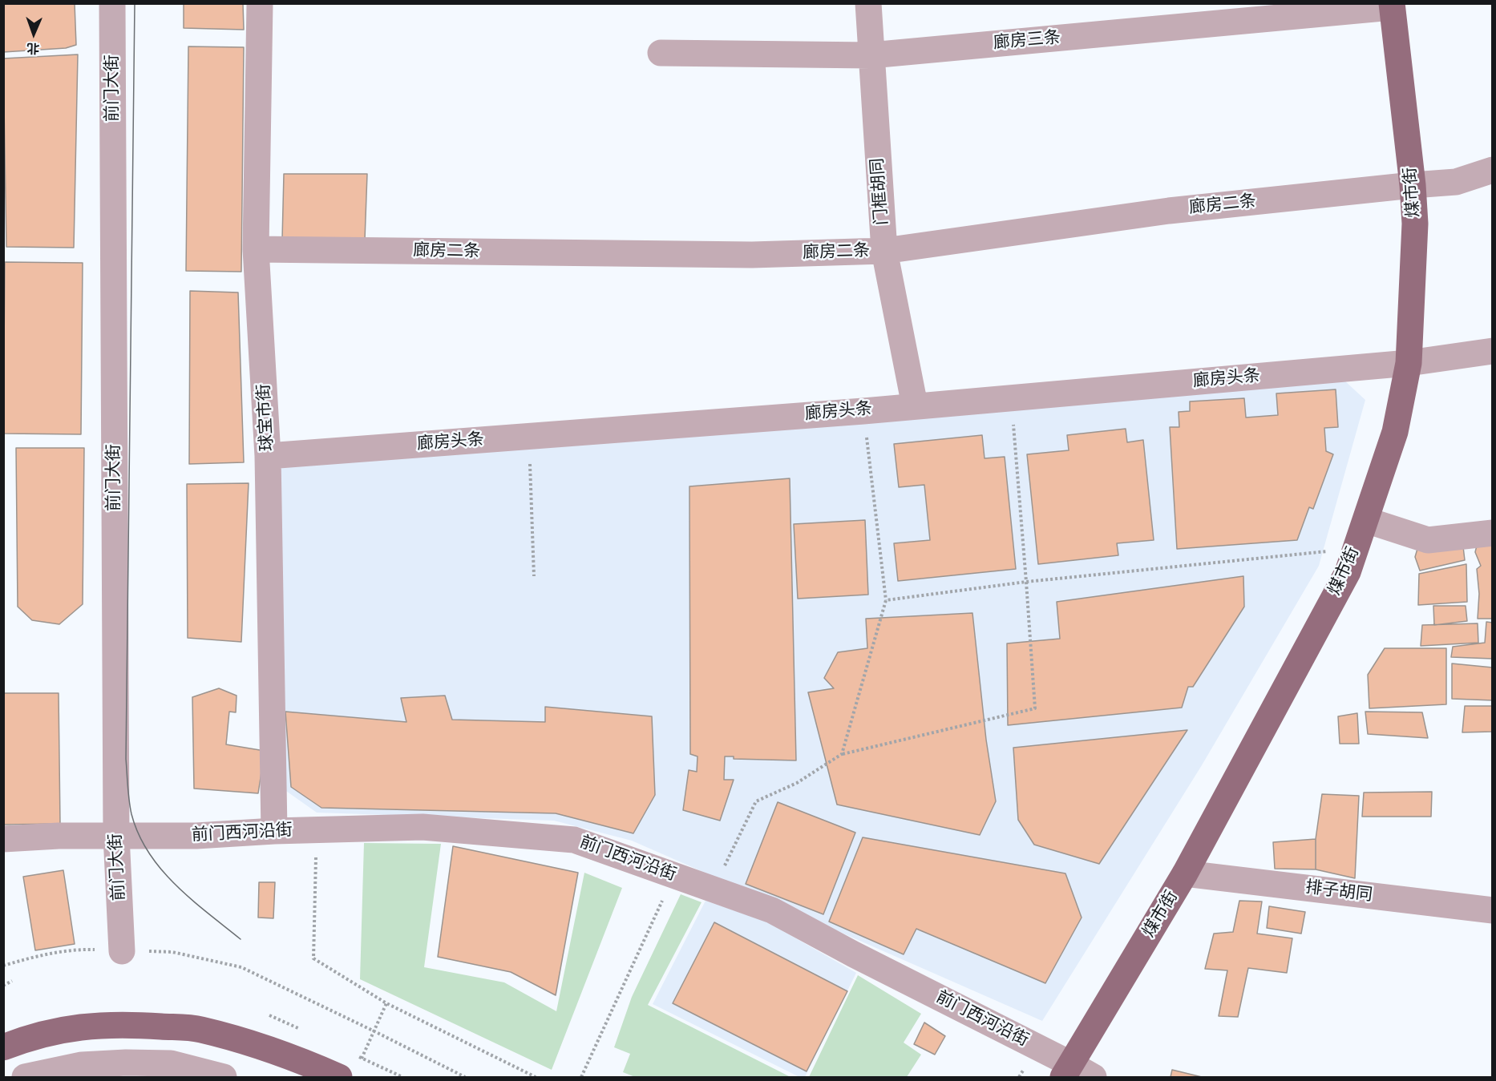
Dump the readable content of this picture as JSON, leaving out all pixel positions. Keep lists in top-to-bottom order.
{
  "streets": {
    "main road": ["煤市街"],
    "street": [
      "廊房三条",
      "前门大街",
      "门框胡同",
      "廊房二条",
      "廊房头条",
      "球宝市街",
      "前门西河沿街",
      "排子胡同"
    ]
  },
  "crossings": [
    ["廊房三条", "门框胡同"],
    ["廊房三条", "煤市街"],
    ["前门大街", "前门西河沿街"],
    ["门框胡同", "廊房二条"],
    ["门框胡同", "廊房头条"],
    ["煤市街", "廊房二条"],
    ["煤市街", "廊房头条"],
    ["煤市街", "前门西河沿街"],
    ["煤市街", "排子胡同"],
    ["廊房二条", "球宝市街"],
    ["廊房头条", "球宝市街"],
    ["球宝市街", "前门西河沿街"]
  ],
  "north": "bottom"
}
